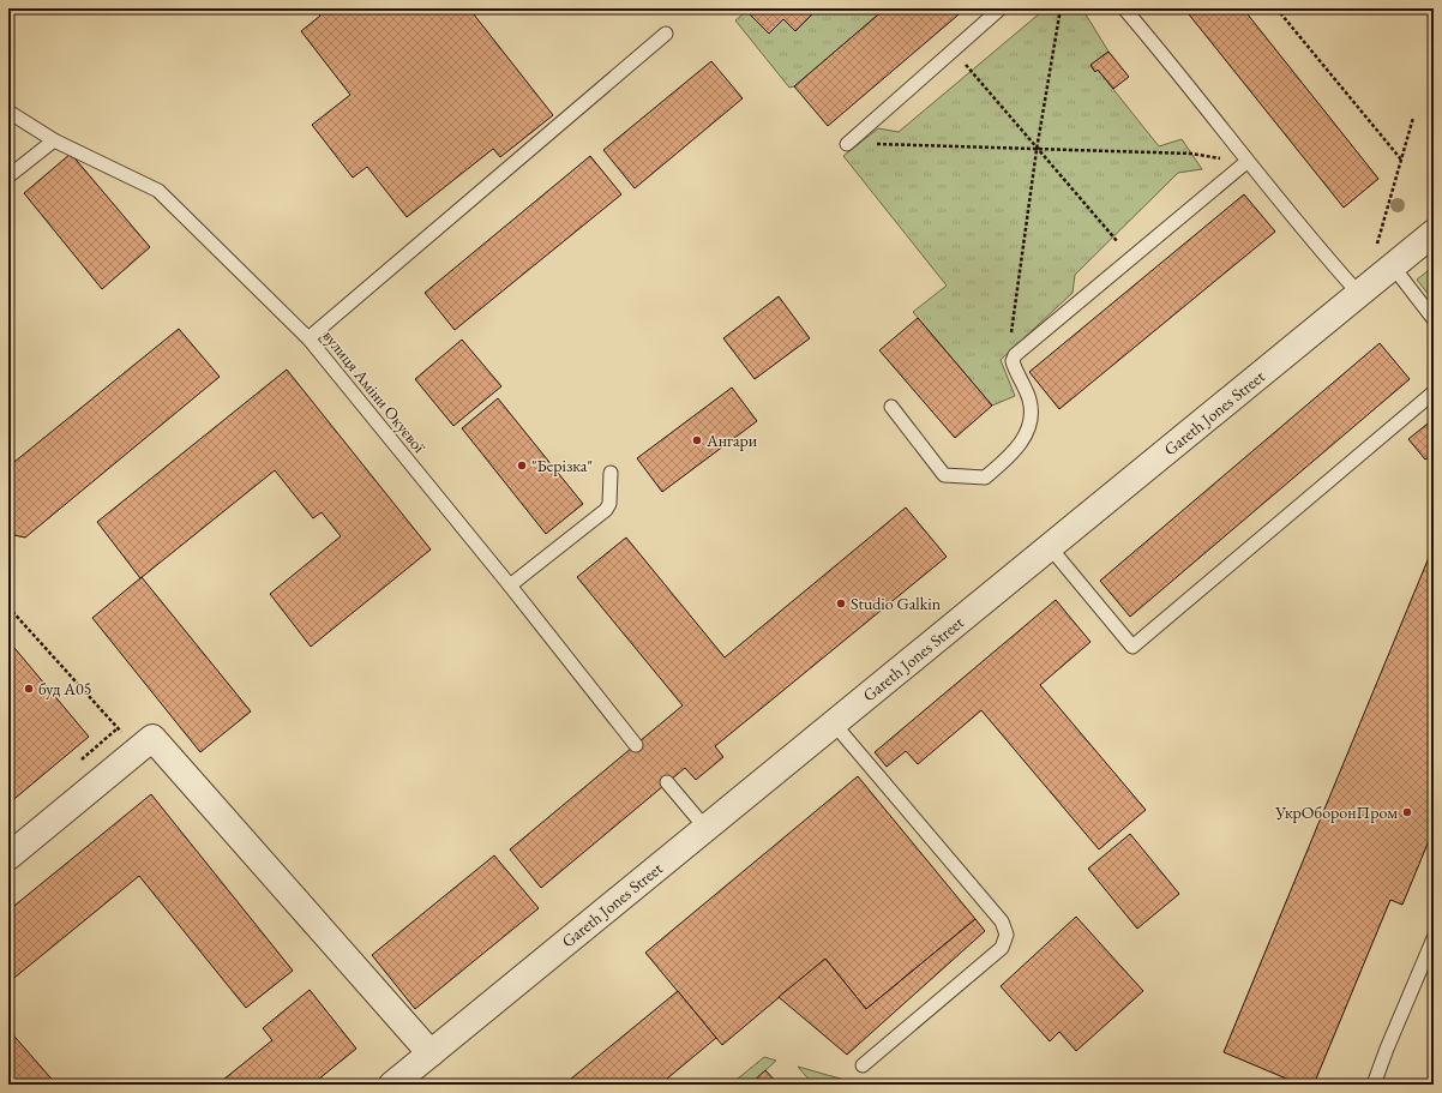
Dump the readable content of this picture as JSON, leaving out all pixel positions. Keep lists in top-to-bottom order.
{
  "streets": {
    "street": ["Gareth Jones Street"],
    "lane": ["вулиця Аміни Окуєвої"]
  },
  "places": [
    "Ангари",
    "\"Берізка\"",
    "Studio Galkin",
    "буд А05",
    "УкрОборонПром"
  ]
}
